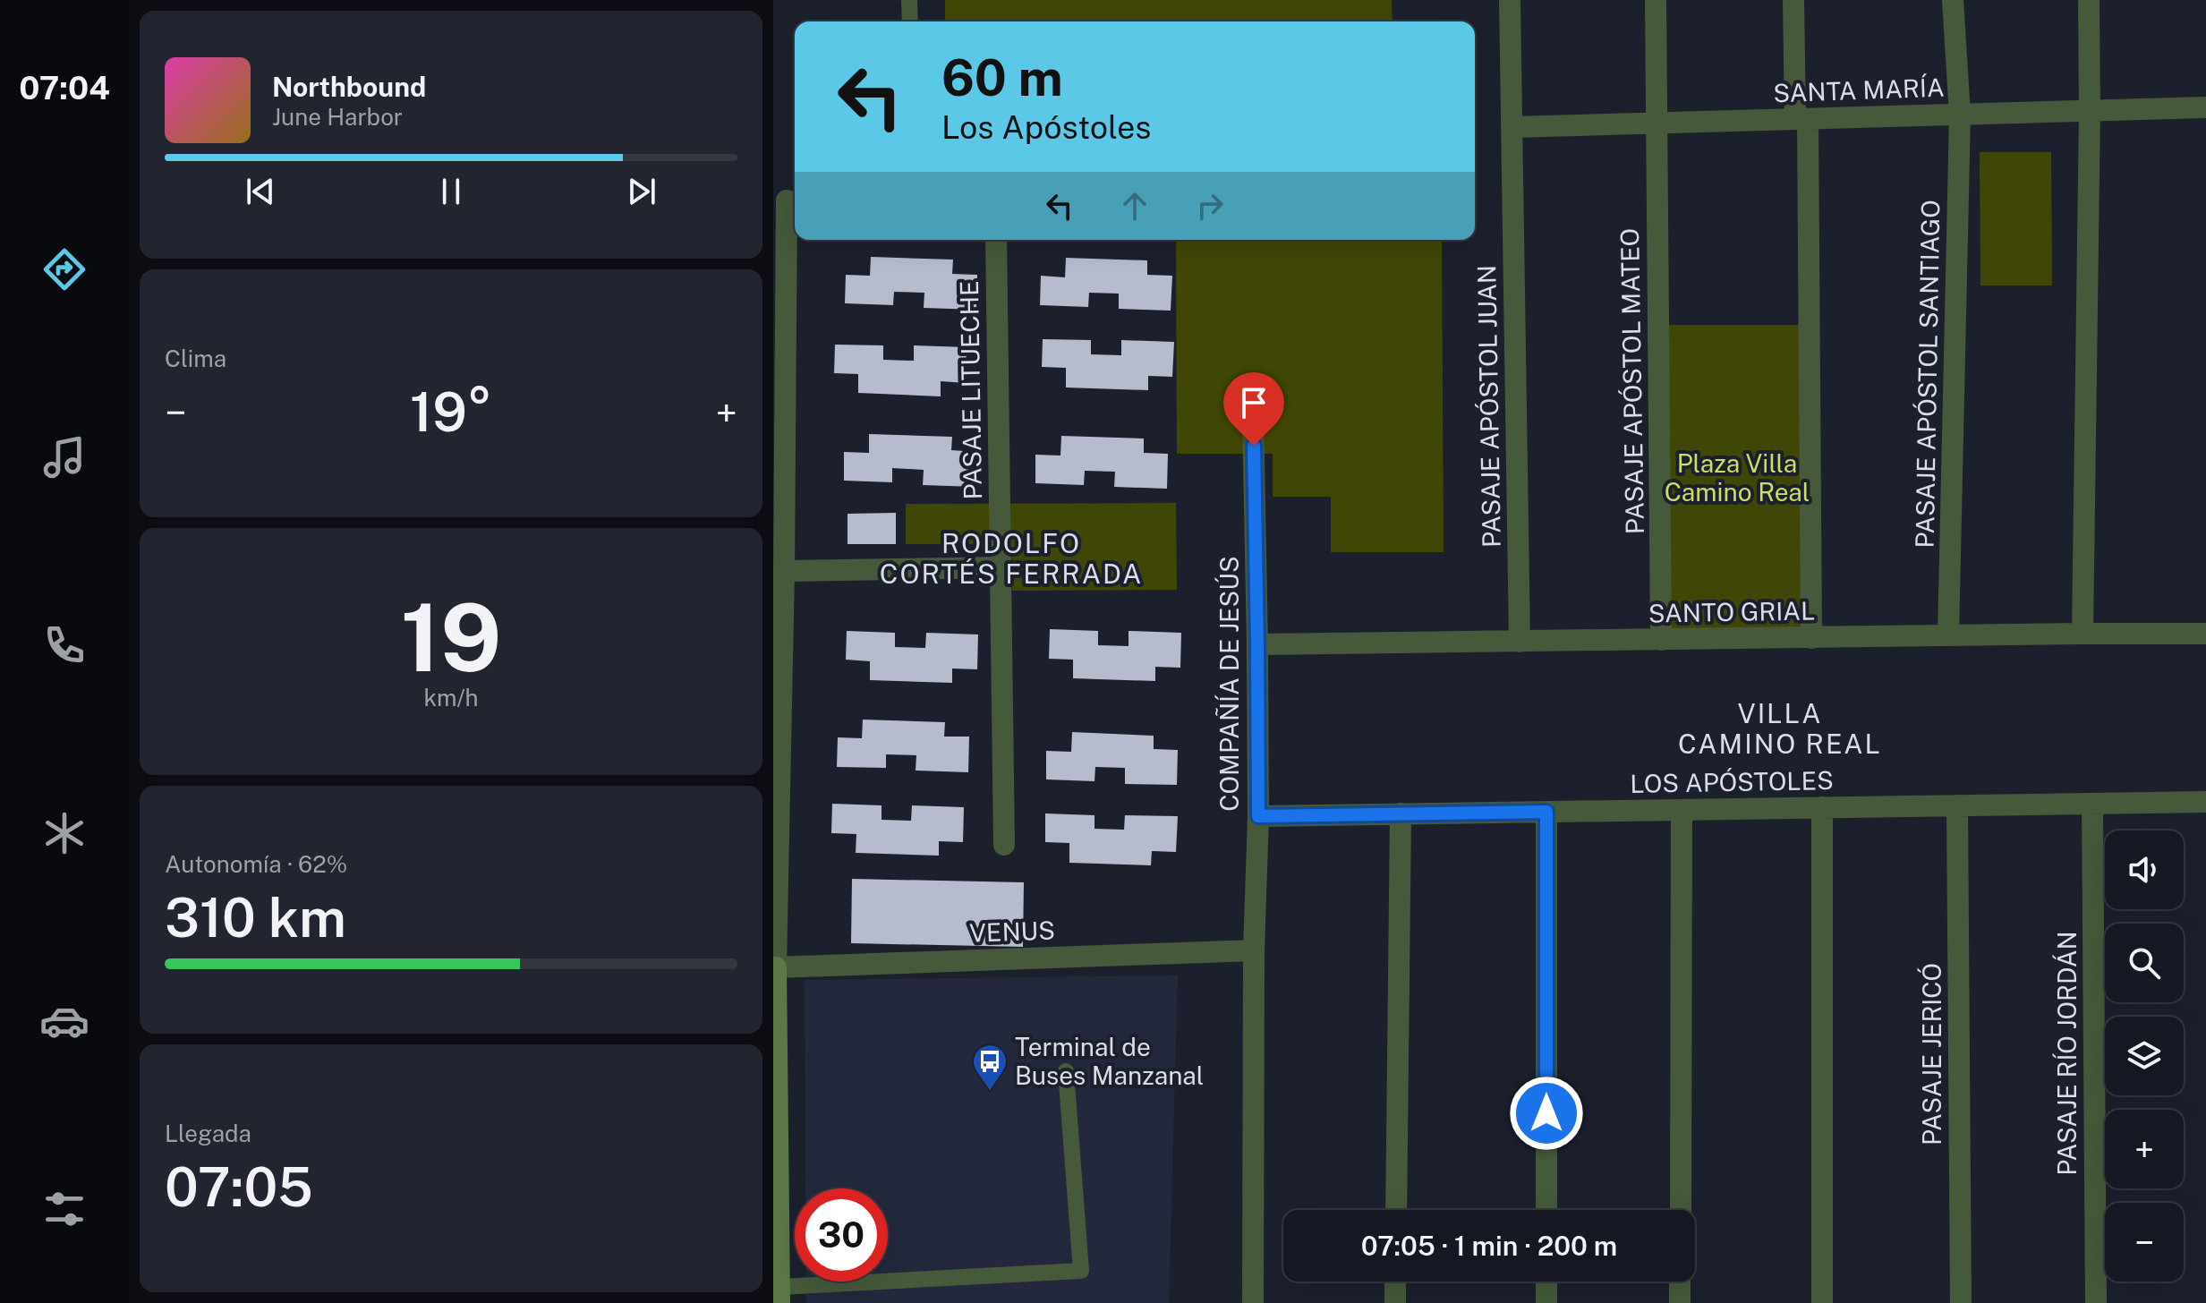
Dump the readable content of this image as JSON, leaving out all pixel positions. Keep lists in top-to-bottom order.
{
  "streets": {
    "street": [
      "SANTA MARÍA",
      "PASAJE APÓSTOL SANTIAGO",
      "PASAJE APÓSTOL MATEO",
      "PASAJE LITUECHE",
      "PASAJE APÓSTOL JUAN",
      "SANTO GRIAL",
      "COMPAÑÍA DE JESÚS",
      "LOS APÓSTOLES",
      "VENUS",
      "PASAJE RÍO JORDÁN",
      "PASAJE JERICÓ"
    ]
  },
  "crossings": [
    ["SANTA MARÍA", "PASAJE APÓSTOL SANTIAGO"],
    ["SANTA MARÍA", "PASAJE APÓSTOL MATEO"],
    ["SANTA MARÍA", "PASAJE APÓSTOL JUAN"],
    ["PASAJE APÓSTOL SANTIAGO", "SANTO GRIAL"],
    ["PASAJE APÓSTOL MATEO", "SANTO GRIAL"],
    ["PASAJE APÓSTOL JUAN", "SANTO GRIAL"],
    ["SANTO GRIAL", "COMPAÑÍA DE JESÚS"],
    ["COMPAÑÍA DE JESÚS", "LOS APÓSTOLES"],
    ["COMPAÑÍA DE JESÚS", "VENUS"],
    ["LOS APÓSTOLES", "PASAJE RÍO JORDÁN"],
    ["LOS APÓSTOLES", "PASAJE JERICÓ"]
  ],
  "districts": ["RODOLFO CORTÉS FERRADA", "VILLA CAMINO REAL"],
  "parks": ["Plaza Villa Camino Real"],
  "places": {
    "bus stop": ["Terminal de Buses Manzanal"]
  },
  "page": {
    "tabs": "07:04",
    "turn": ["60 m", "Los Apóstoles"],
    "song": ["Northbound", "June Harbor"],
    "tile": [
      "Clima",
      ["19", "km/h"],
      ["Autonomía · 62%", "310 km"],
      ["Llegada", "07:05"]
    ],
    "heat": ["−", "19°", "+"],
    "map_buttons": ["+", "−"],
    "limit": "30",
    "trip": "07:05 · 1 min · 200 m"
  }
}
